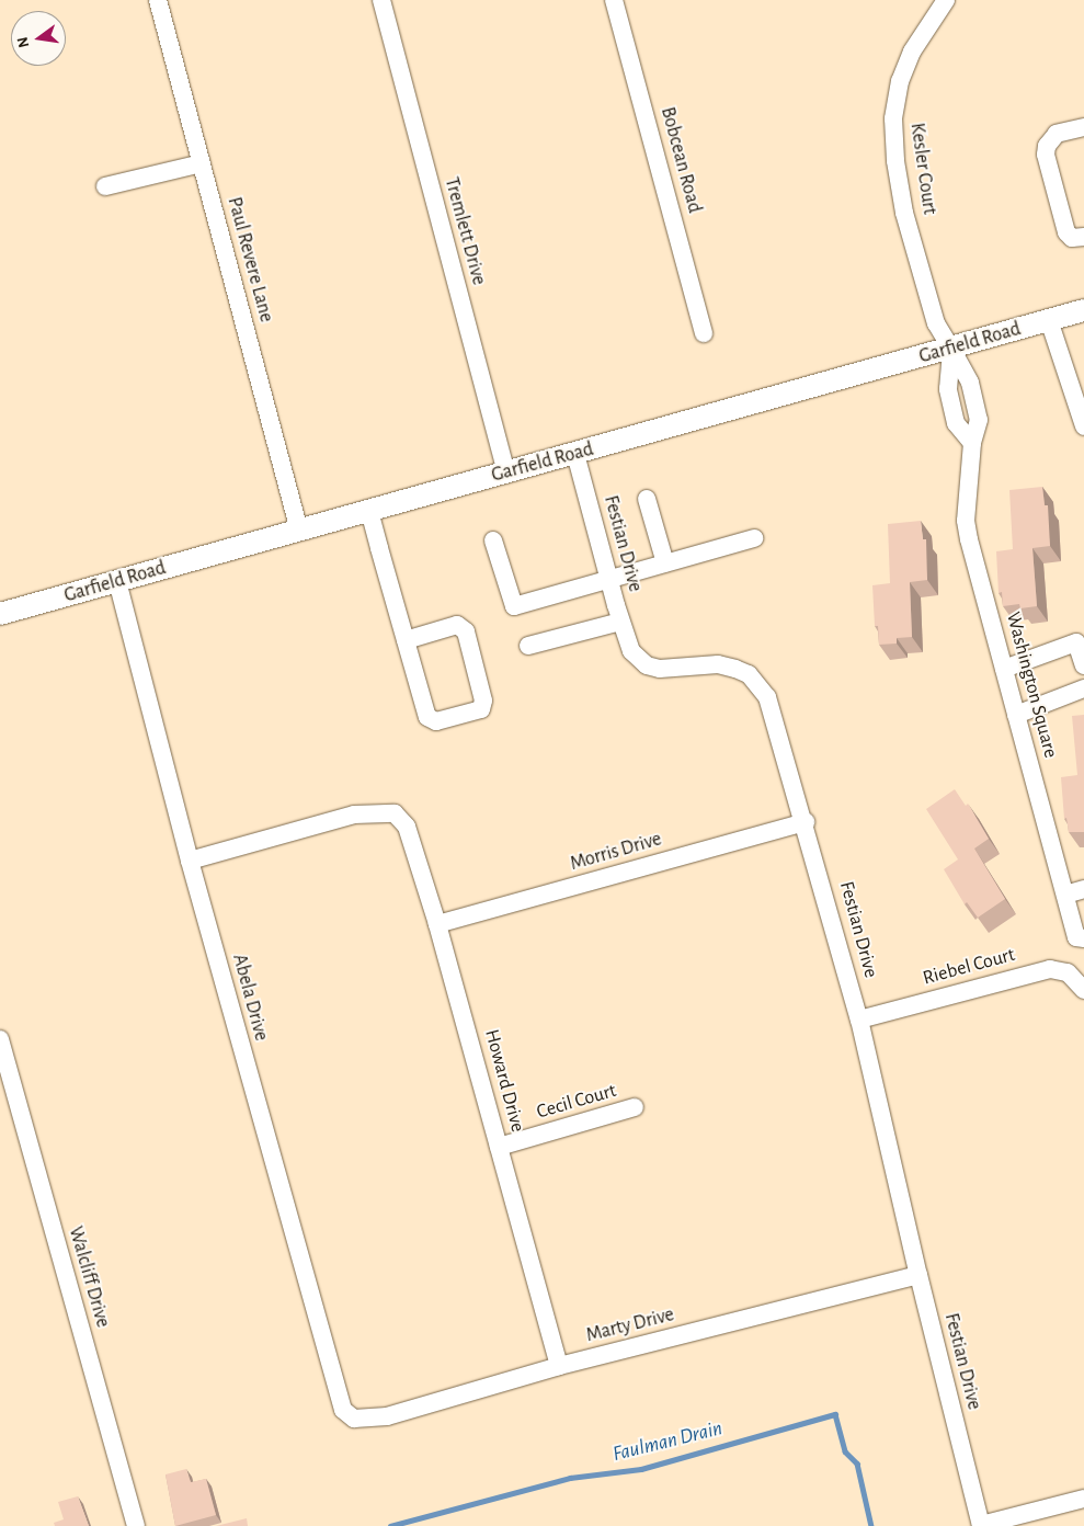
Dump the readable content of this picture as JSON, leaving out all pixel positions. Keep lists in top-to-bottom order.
{
  "streets": {
    "main road": ["Garfield Road"],
    "street": [
      "Bobcean Road",
      "Kesler Court",
      "Tremlett Drive",
      "Paul Revere Lane",
      "Festian Drive",
      "Washington Square",
      "Morris Drive",
      "Riebel Court",
      "Abela Drive",
      "Howard Drive",
      "Cecil Court",
      "Walcliff Drive",
      "Marty Drive"
    ]
  },
  "crossings": [
    ["Kesler Court", "Garfield Road"],
    ["Kesler Court", "Washington Square"],
    ["Tremlett Drive", "Garfield Road"],
    ["Paul Revere Lane", "Garfield Road"],
    ["Garfield Road", "Festian Drive"],
    ["Garfield Road", "Washington Square"],
    ["Garfield Road", "Abela Drive"],
    ["Festian Drive", "Morris Drive"],
    ["Festian Drive", "Riebel Court"],
    ["Festian Drive", "Marty Drive"],
    ["Morris Drive", "Howard Drive"],
    ["Abela Drive", "Howard Drive"],
    ["Abela Drive", "Marty Drive"],
    ["Howard Drive", "Cecil Court"],
    ["Howard Drive", "Marty Drive"]
  ],
  "water": ["Faulman Drain"],
  "north": "left"
}
